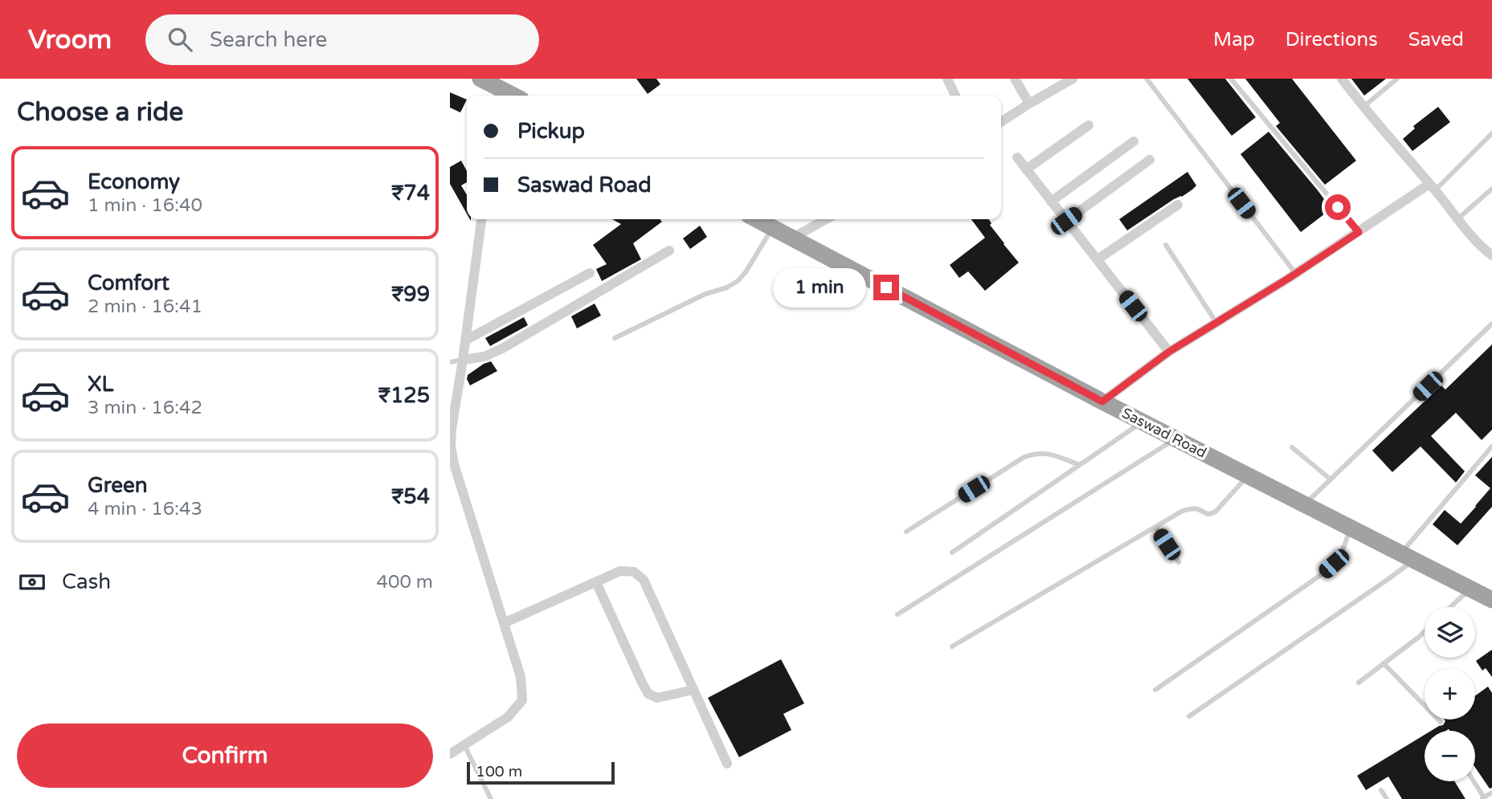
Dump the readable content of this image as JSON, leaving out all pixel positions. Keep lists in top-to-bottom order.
{
  "streets": {
    "highway": ["Saswad Road"]
  },
  "scale_bar": "100 m",
  "page": {
    "header": "Vroom",
    "search": "Search here",
    "nav": ["Map", "Directions", "Saved"],
    "heading": "Choose a ride",
    "banner": ["Pickup", "Saswad Road"],
    "list": [
      {
        "name": "Economy",
        "note": "1 min · 16:40",
        "value": "₹74"
      },
      {
        "name": "Comfort",
        "note": "2 min · 16:41",
        "value": "₹99"
      },
      {
        "name": "XL",
        "note": "3 min · 16:42",
        "value": "₹125"
      },
      {
        "name": "Green",
        "note": "4 min · 16:43",
        "value": "₹54"
      }
    ],
    "bubble": "1 min",
    "pay": ["Cash", "400 m"],
    "map_buttons": ["+", "−"],
    "buttons": "Confirm",
    "scale": "100 m"
  }
}
